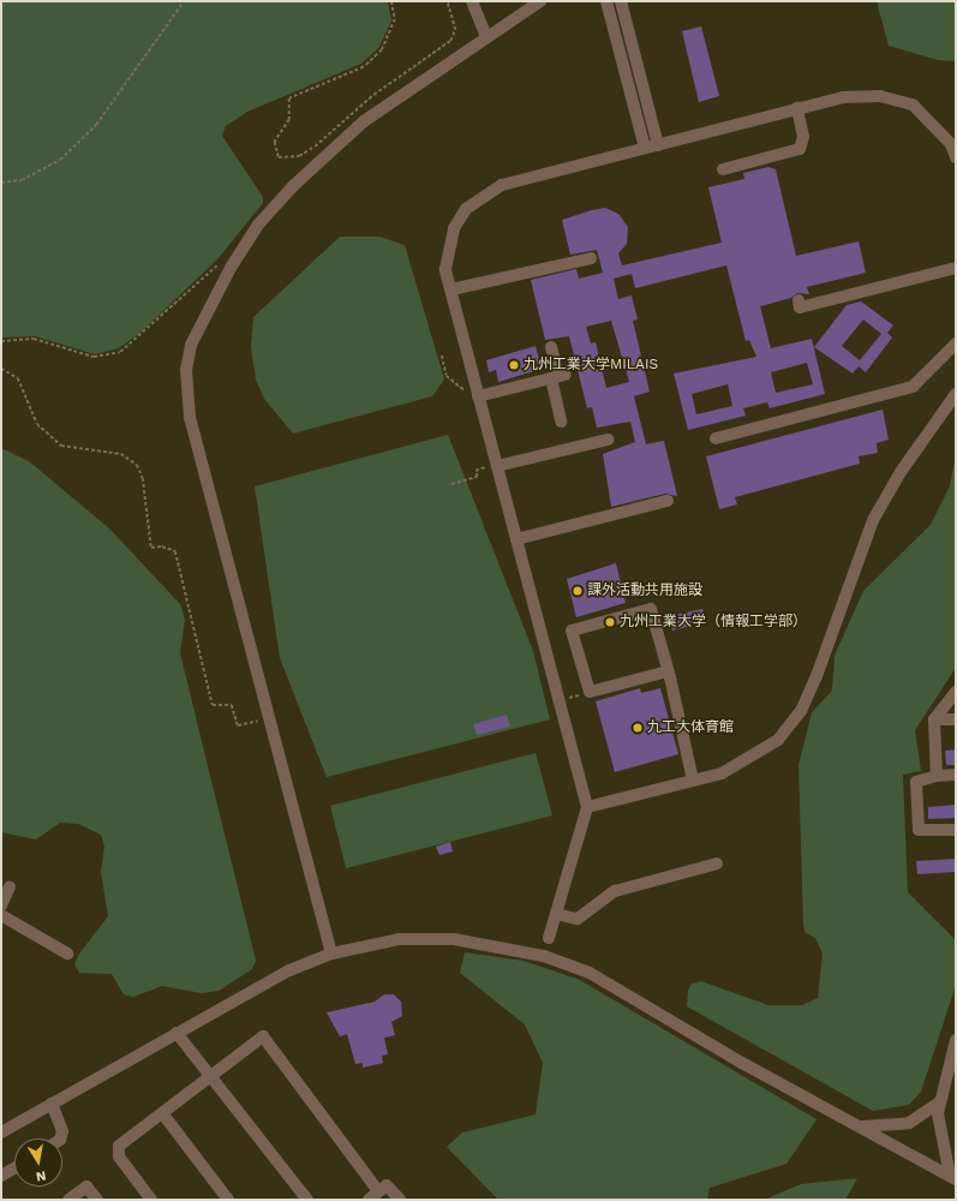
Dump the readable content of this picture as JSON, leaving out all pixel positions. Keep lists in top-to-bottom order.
{
  "places": [
    "九州工業大学MILAIS",
    "課外活動共用施設",
    "九州工業大学（情報工学部）",
    "九工大体育館"
  ],
  "north": "bottom"
}
